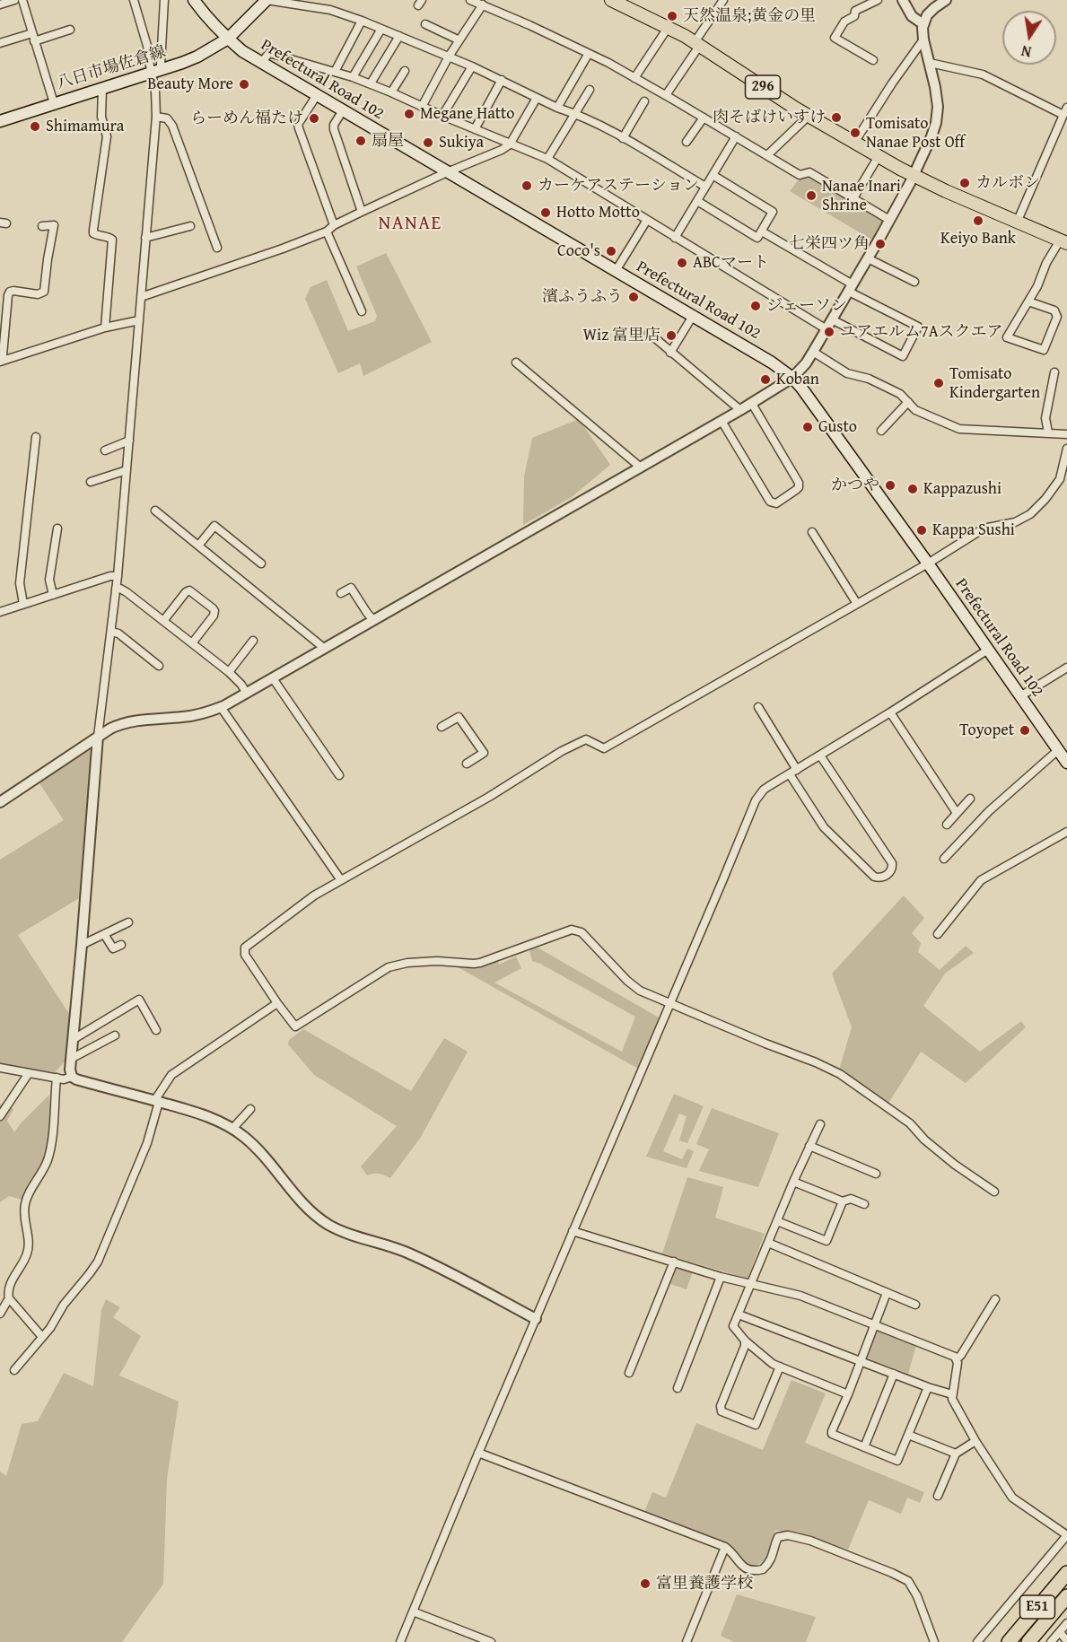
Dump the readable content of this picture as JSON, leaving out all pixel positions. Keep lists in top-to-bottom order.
{
  "streets": {
    "highway": ["296", "E51"],
    "main road": ["八日市場佐倉線", "Prefectural Road 102"]
  },
  "crossings": [
    ["八日市場佐倉線", "Prefectural Road 102"]
  ],
  "districts": ["NANAE"],
  "places": [
    "天然温泉;黄金の里",
    "Beauty More",
    "Megane Hatto",
    "肉そばけいすけ",
    "らーめん福たけ",
    "Shimamura",
    "Tomisato Nanae Post Off",
    "扇屋",
    "Sukiya",
    "カルボン",
    "カーケアステーション",
    "Nanae Inari Shrine",
    "Hotto Motto",
    "Keiyo Bank",
    "七栄四ツ角",
    "Coco's",
    "ABCマート",
    "濱ふうふう",
    "ジェーソン",
    "ユアエルム7Aスクエア",
    "Wiz 富里店",
    "Koban",
    "Tomisato Kindergarten",
    "Gusto",
    "かつや",
    "Kappazushi",
    "Kappa Sushi",
    "Toyopet",
    "富里養護学校"
  ],
  "north": "bottom"
}
